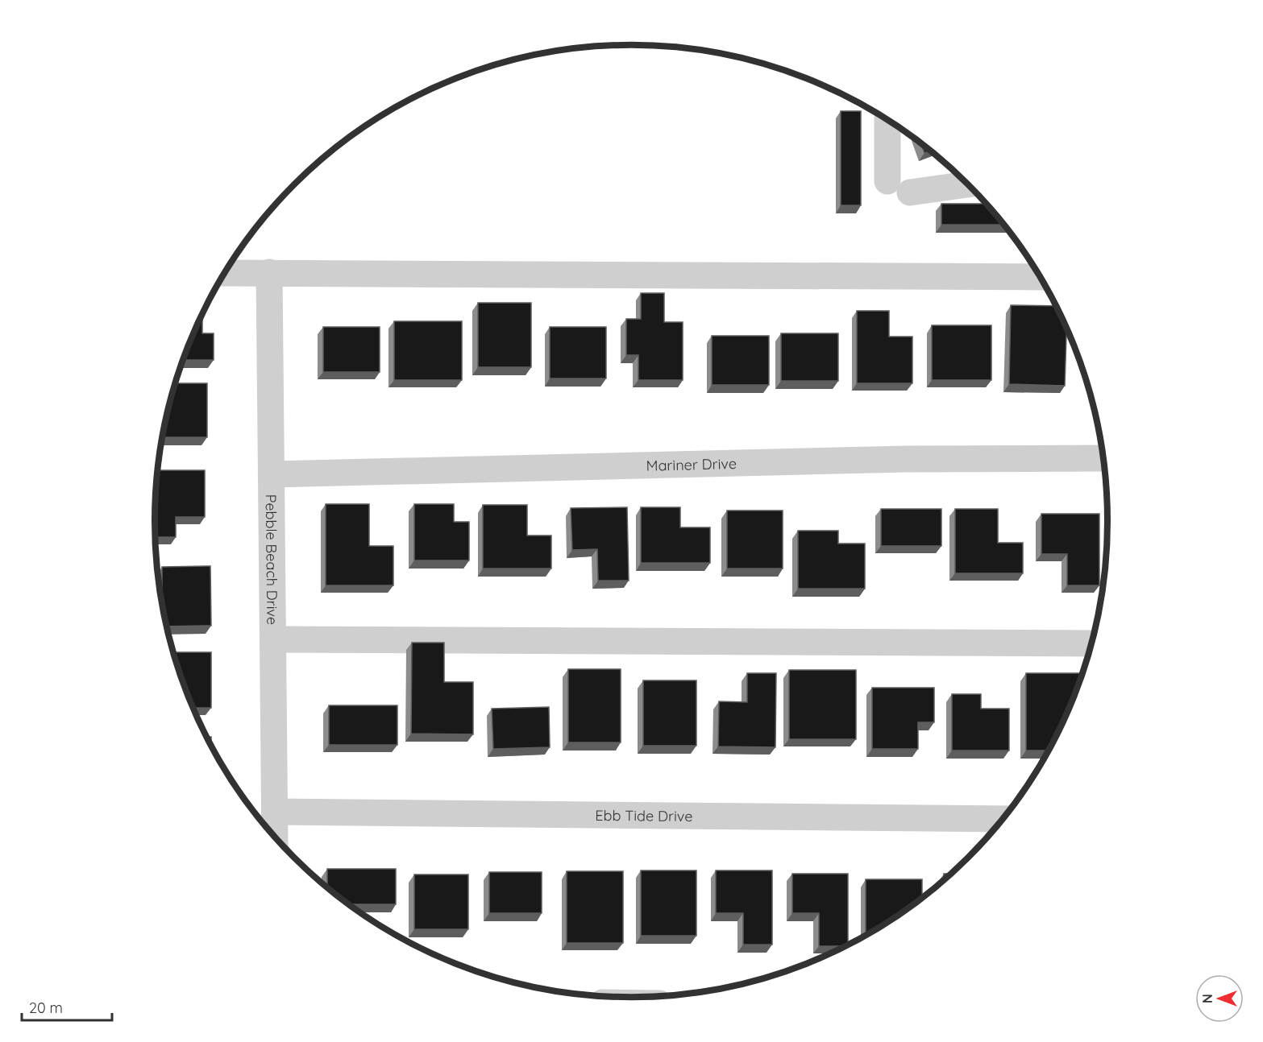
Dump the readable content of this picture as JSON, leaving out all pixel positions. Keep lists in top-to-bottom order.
{
  "streets": {
    "street": ["Mariner Drive", "Pebble Beach Drive", "Ebb Tide Drive"]
  },
  "crossings": [
    ["Mariner Drive", "Pebble Beach Drive"],
    ["Pebble Beach Drive", "Ebb Tide Drive"]
  ],
  "scale_bar": "20 m",
  "north": "left"
}
